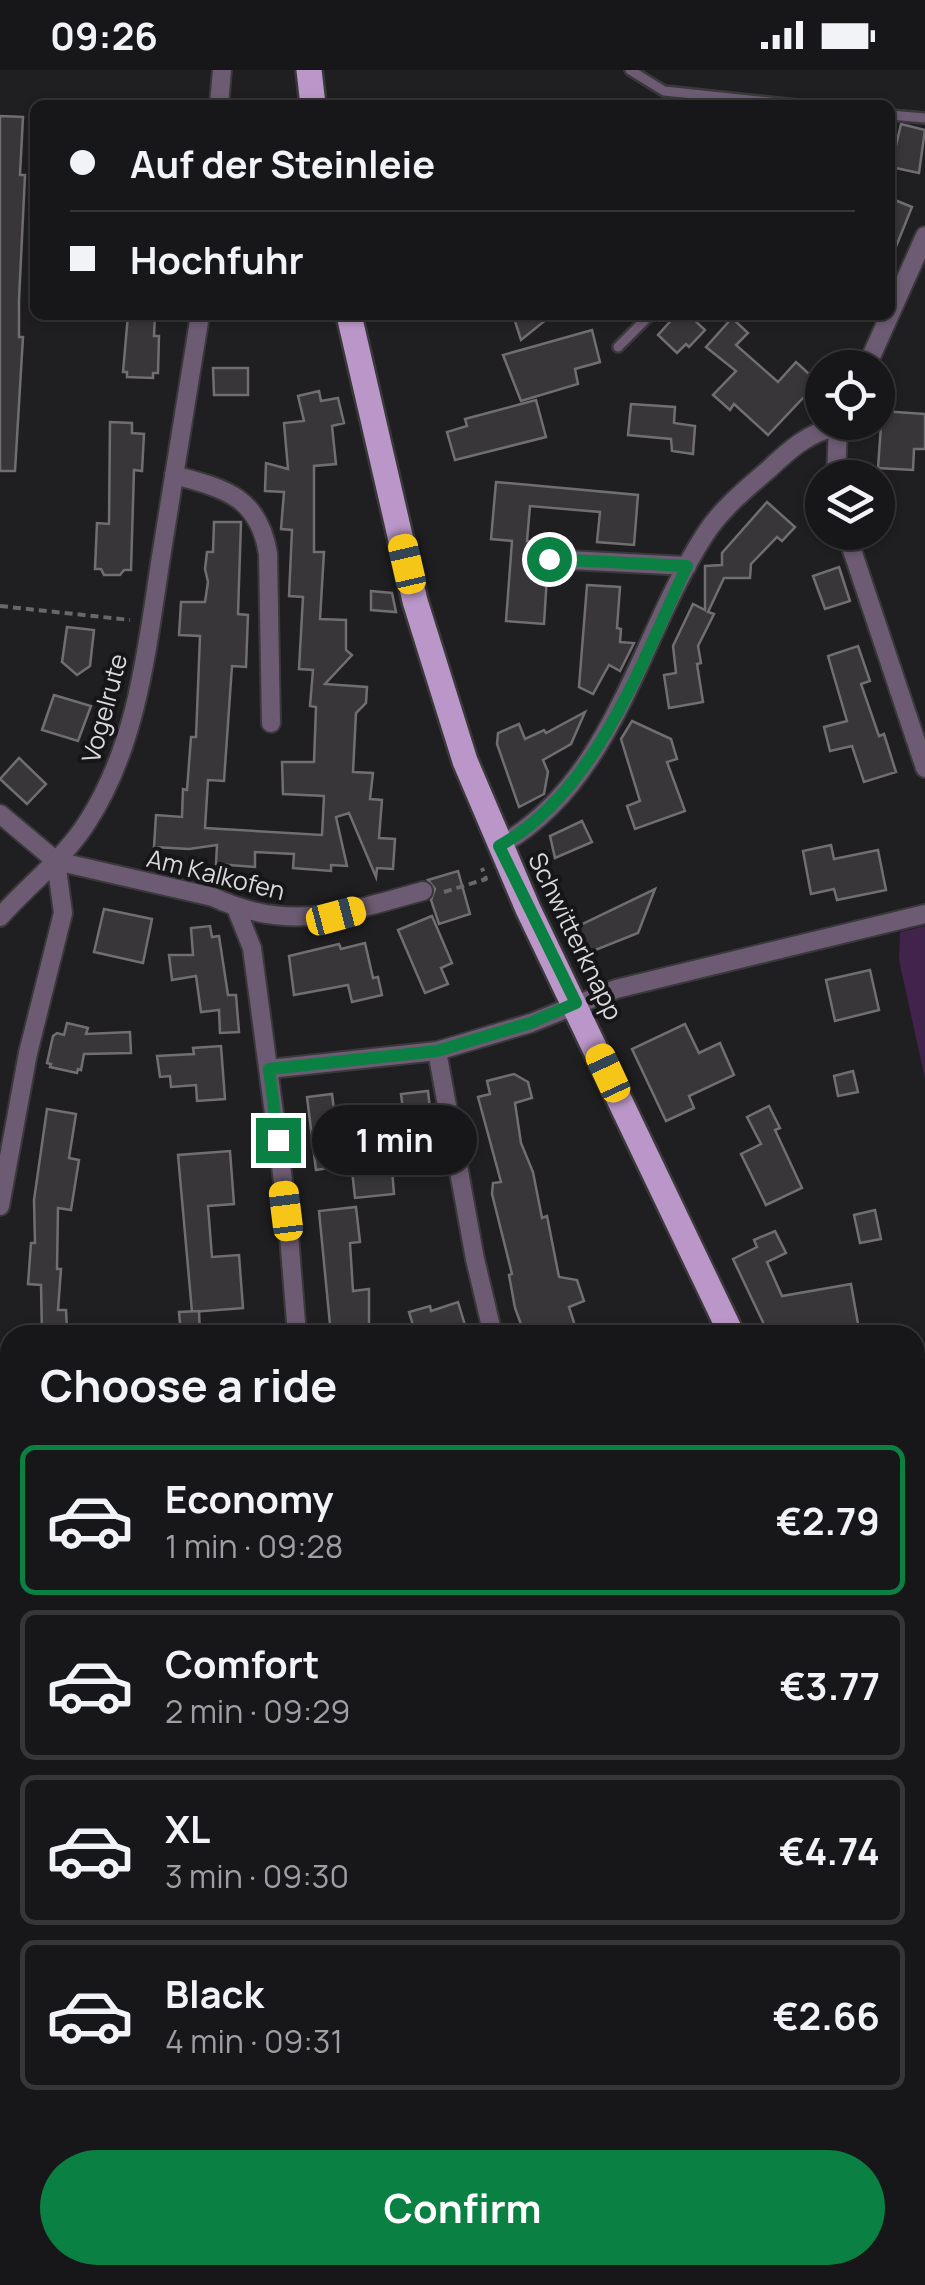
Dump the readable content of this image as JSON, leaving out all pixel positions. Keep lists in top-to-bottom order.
{
  "streets": {
    "main road": ["Schwitterknapp"],
    "street": ["Vogelrute", "Am Kalkofen"]
  },
  "crossings": [
    ["Vogelrute", "Am Kalkofen"]
  ],
  "page": {
    "status": "09:26",
    "banner": ["Auf der Steinleie", "Hochfuhr"],
    "bubble": "1 min",
    "heading": "Choose a ride",
    "list": [
      {
        "name": "Economy",
        "note": "1 min · 09:28",
        "value": "€2.79"
      },
      {
        "name": "Comfort",
        "note": "2 min · 09:29",
        "value": "€3.77"
      },
      {
        "name": "XL",
        "note": "3 min · 09:30",
        "value": "€4.74"
      },
      {
        "name": "Black",
        "note": "4 min · 09:31",
        "value": "€2.66"
      }
    ],
    "buttons": "Confirm"
  }
}
